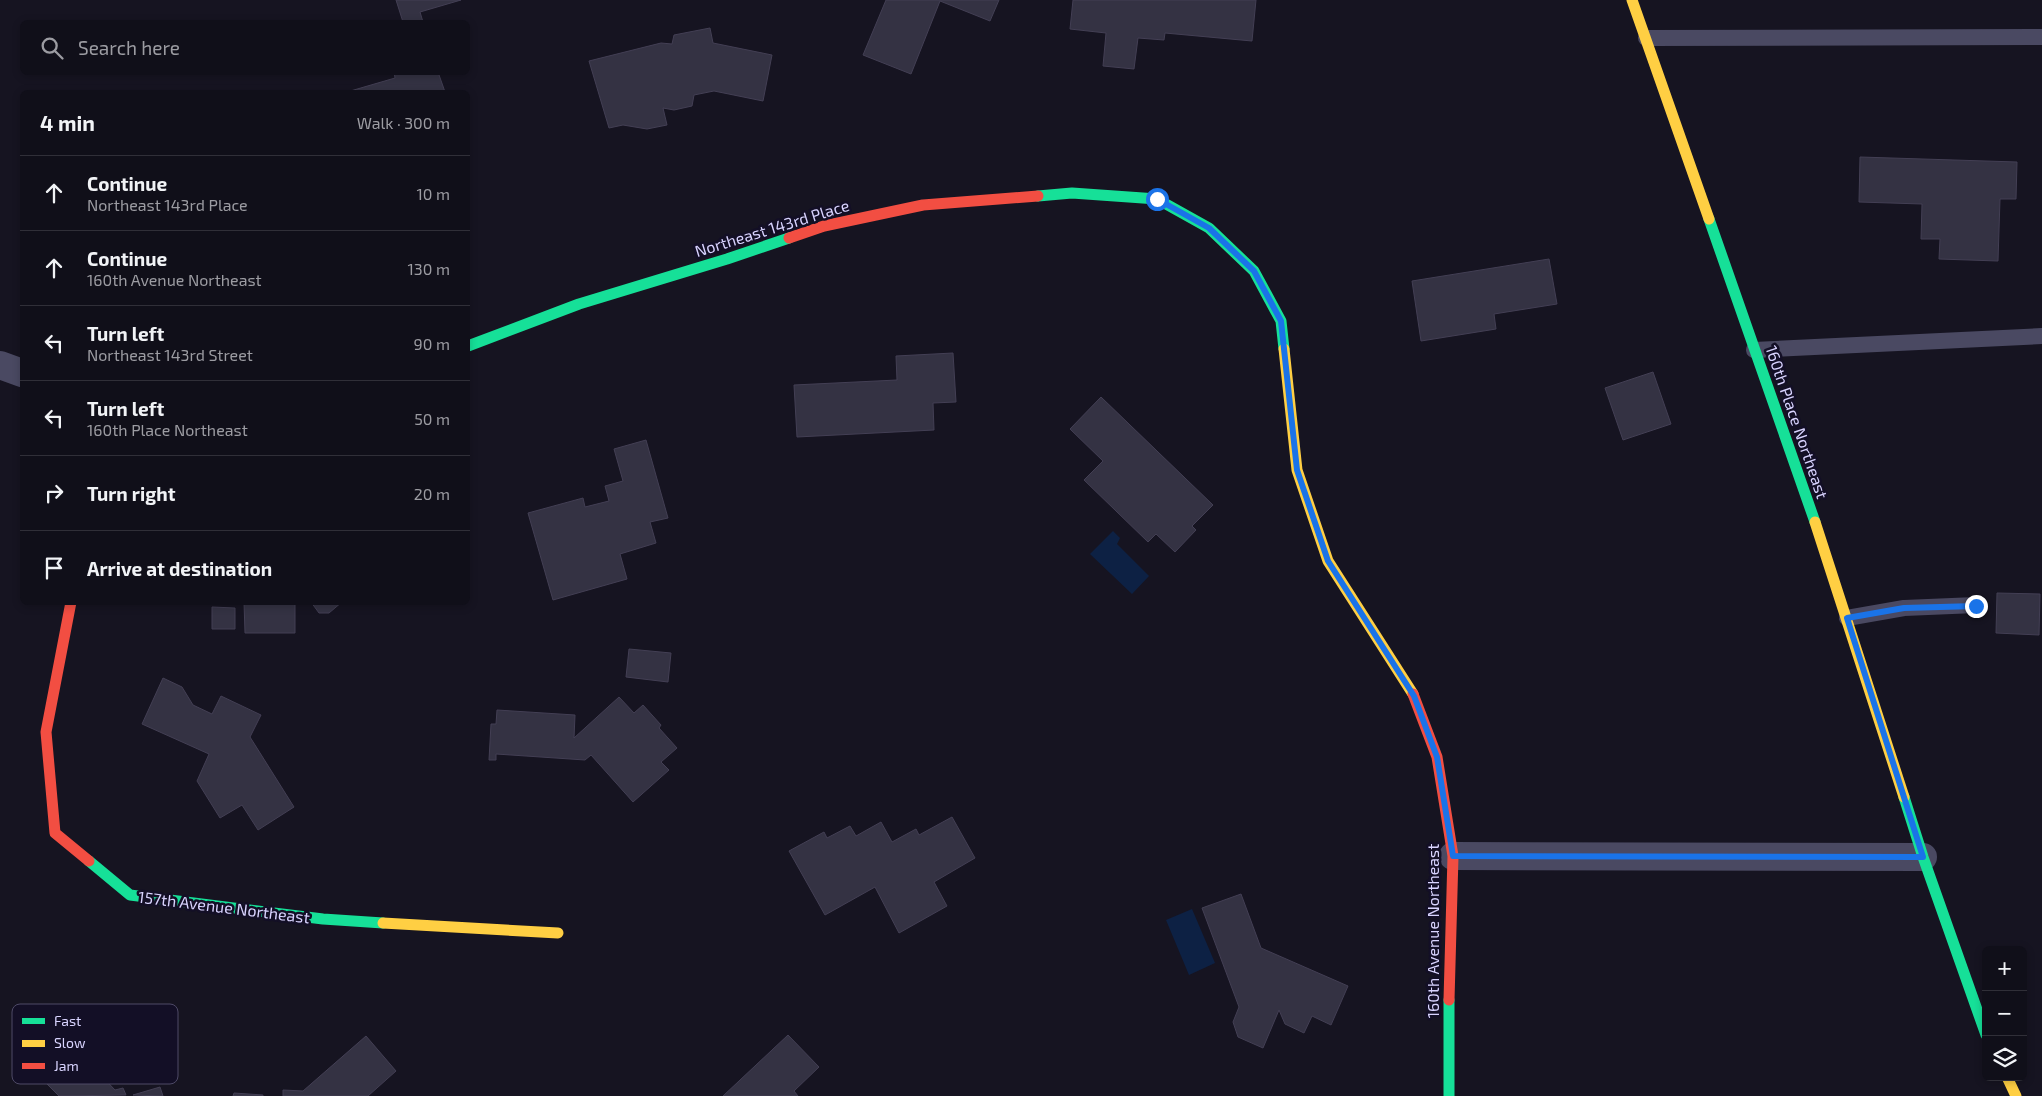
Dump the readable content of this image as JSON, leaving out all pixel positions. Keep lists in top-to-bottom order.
{
  "streets": {
    "street": [
      "Northeast 143rd Place",
      "160th Place Northeast",
      "157th Avenue Northeast",
      "160th Avenue Northeast"
    ]
  },
  "crossings": [
    ["Northeast 143rd Place", "160th Avenue Northeast"]
  ],
  "legend": ["Fast", "Slow", "Jam"],
  "page": {
    "search": "Search here",
    "heading": ["4 min", "Walk · 300 m"],
    "list": [
      ["Continue", "Northeast 143rd Place", "10 m"],
      ["Continue", "160th Avenue Northeast", "130 m"],
      ["Turn left", "Northeast 143rd Street", "90 m"],
      ["Turn left", "160th Place Northeast", "50 m"],
      ["Turn right", "20 m"],
      "Arrive at destination"
    ],
    "map_buttons": ["+", "−"]
  }
}
